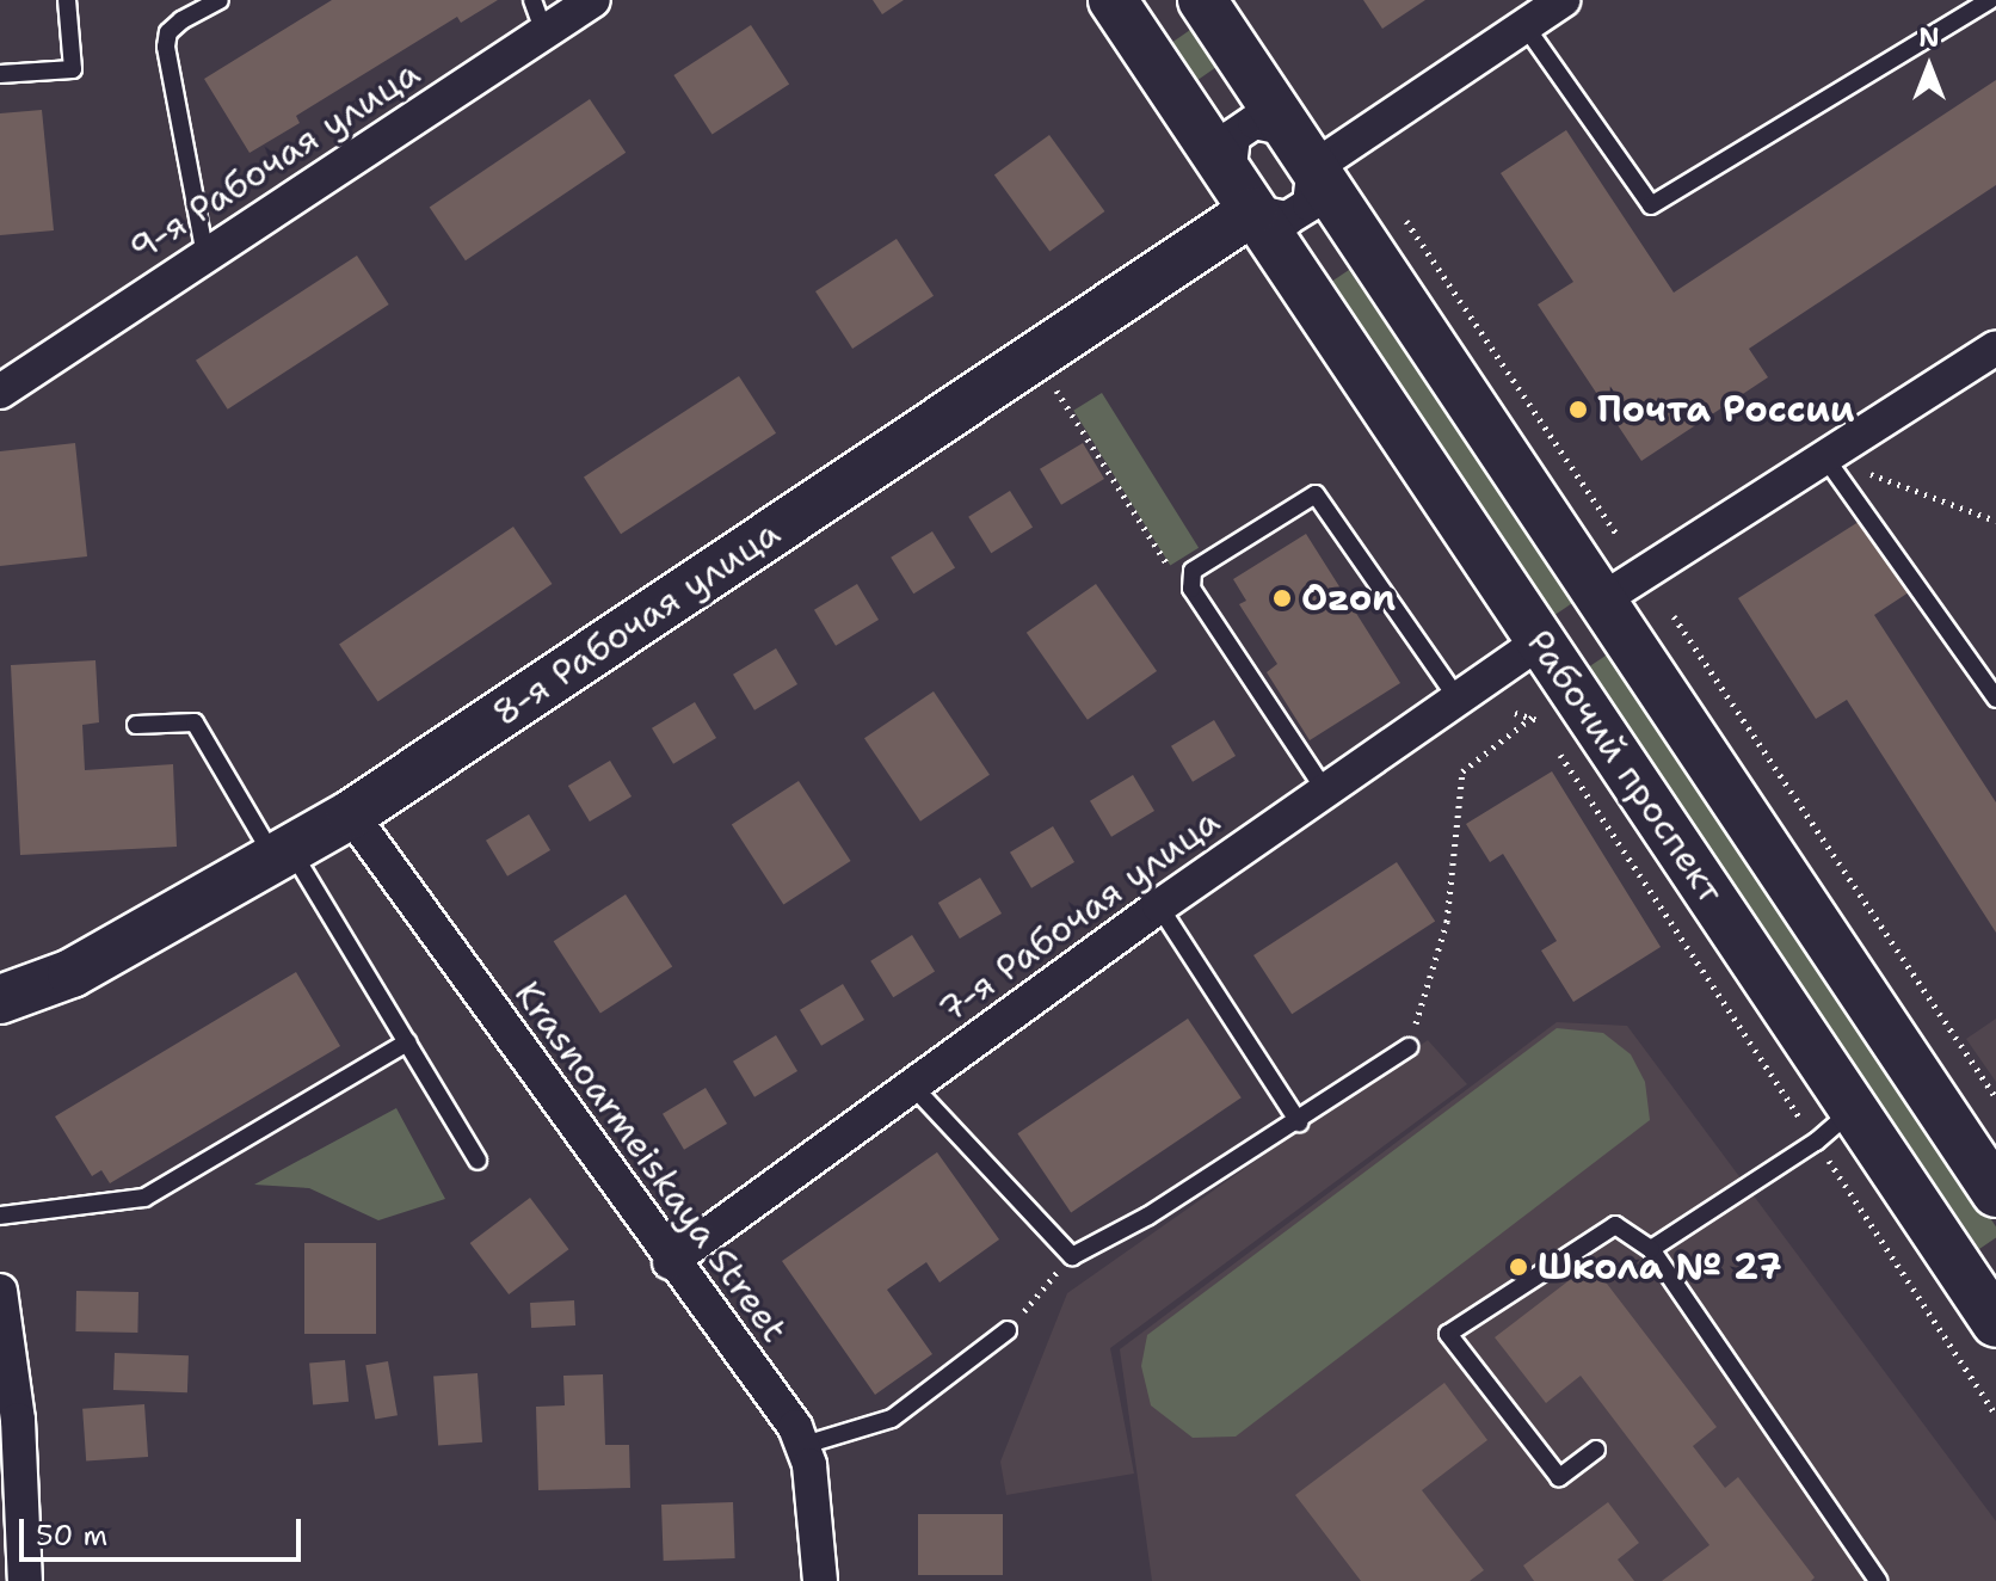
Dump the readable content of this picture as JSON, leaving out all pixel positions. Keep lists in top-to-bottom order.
{
  "streets": {
    "street": [
      "9-я Рабочая улица",
      "8-я Рабочая улица",
      "Рабочий проспект",
      "7-я Рабочая улица",
      "Krasnoarmeiskaya Street"
    ]
  },
  "crossings": [
    ["8-я Рабочая улица", "Рабочий проспект"],
    ["8-я Рабочая улица", "Krasnoarmeiskaya Street"],
    ["Рабочий проспект", "7-я Рабочая улица"],
    ["7-я Рабочая улица", "Krasnoarmeiskaya Street"]
  ],
  "places": ["Почта России", "Ozon", "Школа № 27"],
  "scale_bar": "50 m",
  "north": "top"
}
